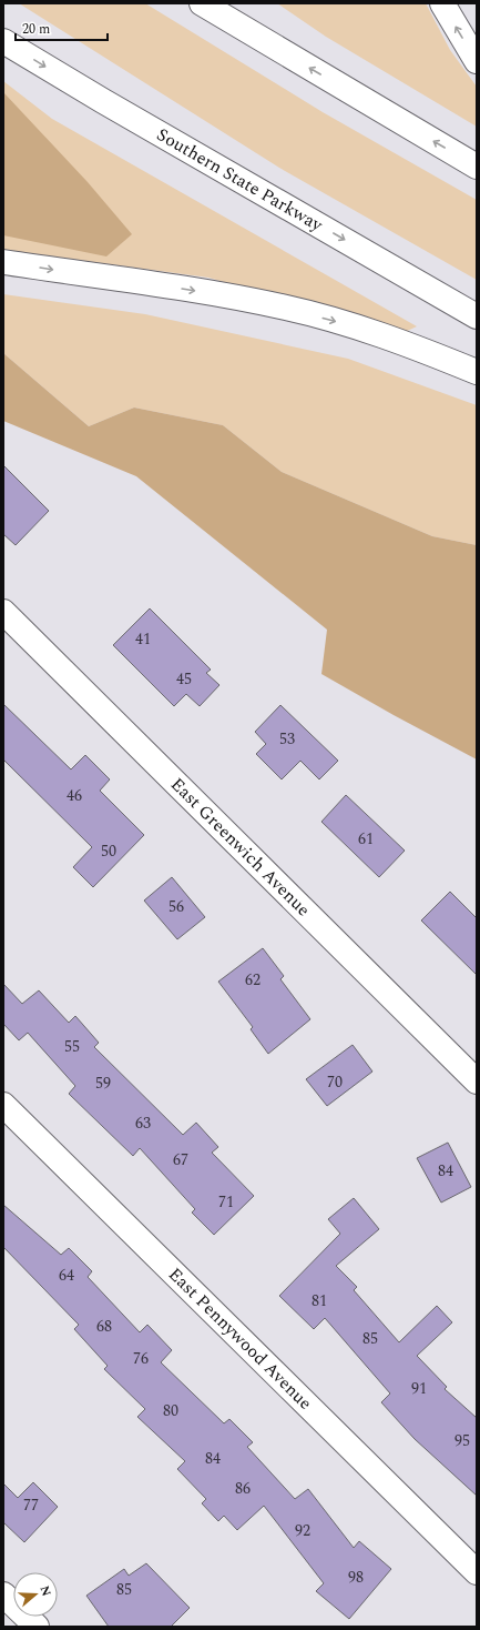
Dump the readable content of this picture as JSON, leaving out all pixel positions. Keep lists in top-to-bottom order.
{
  "streets": {
    "main road": ["Southern State Parkway", "East Greenwich Avenue", "East Pennywood Avenue"]
  },
  "house_numbers": [
    "41",
    "45",
    "53",
    "46",
    "61",
    "50",
    "56",
    "62",
    "55",
    "70",
    "59",
    "63",
    "67",
    "84",
    "71",
    "64",
    "81",
    "68",
    "85",
    "76",
    "91",
    "80",
    "95",
    "84",
    "86",
    "77",
    "92",
    "98",
    "85"
  ],
  "scale_bar": "20 m",
  "north": "right"
}
